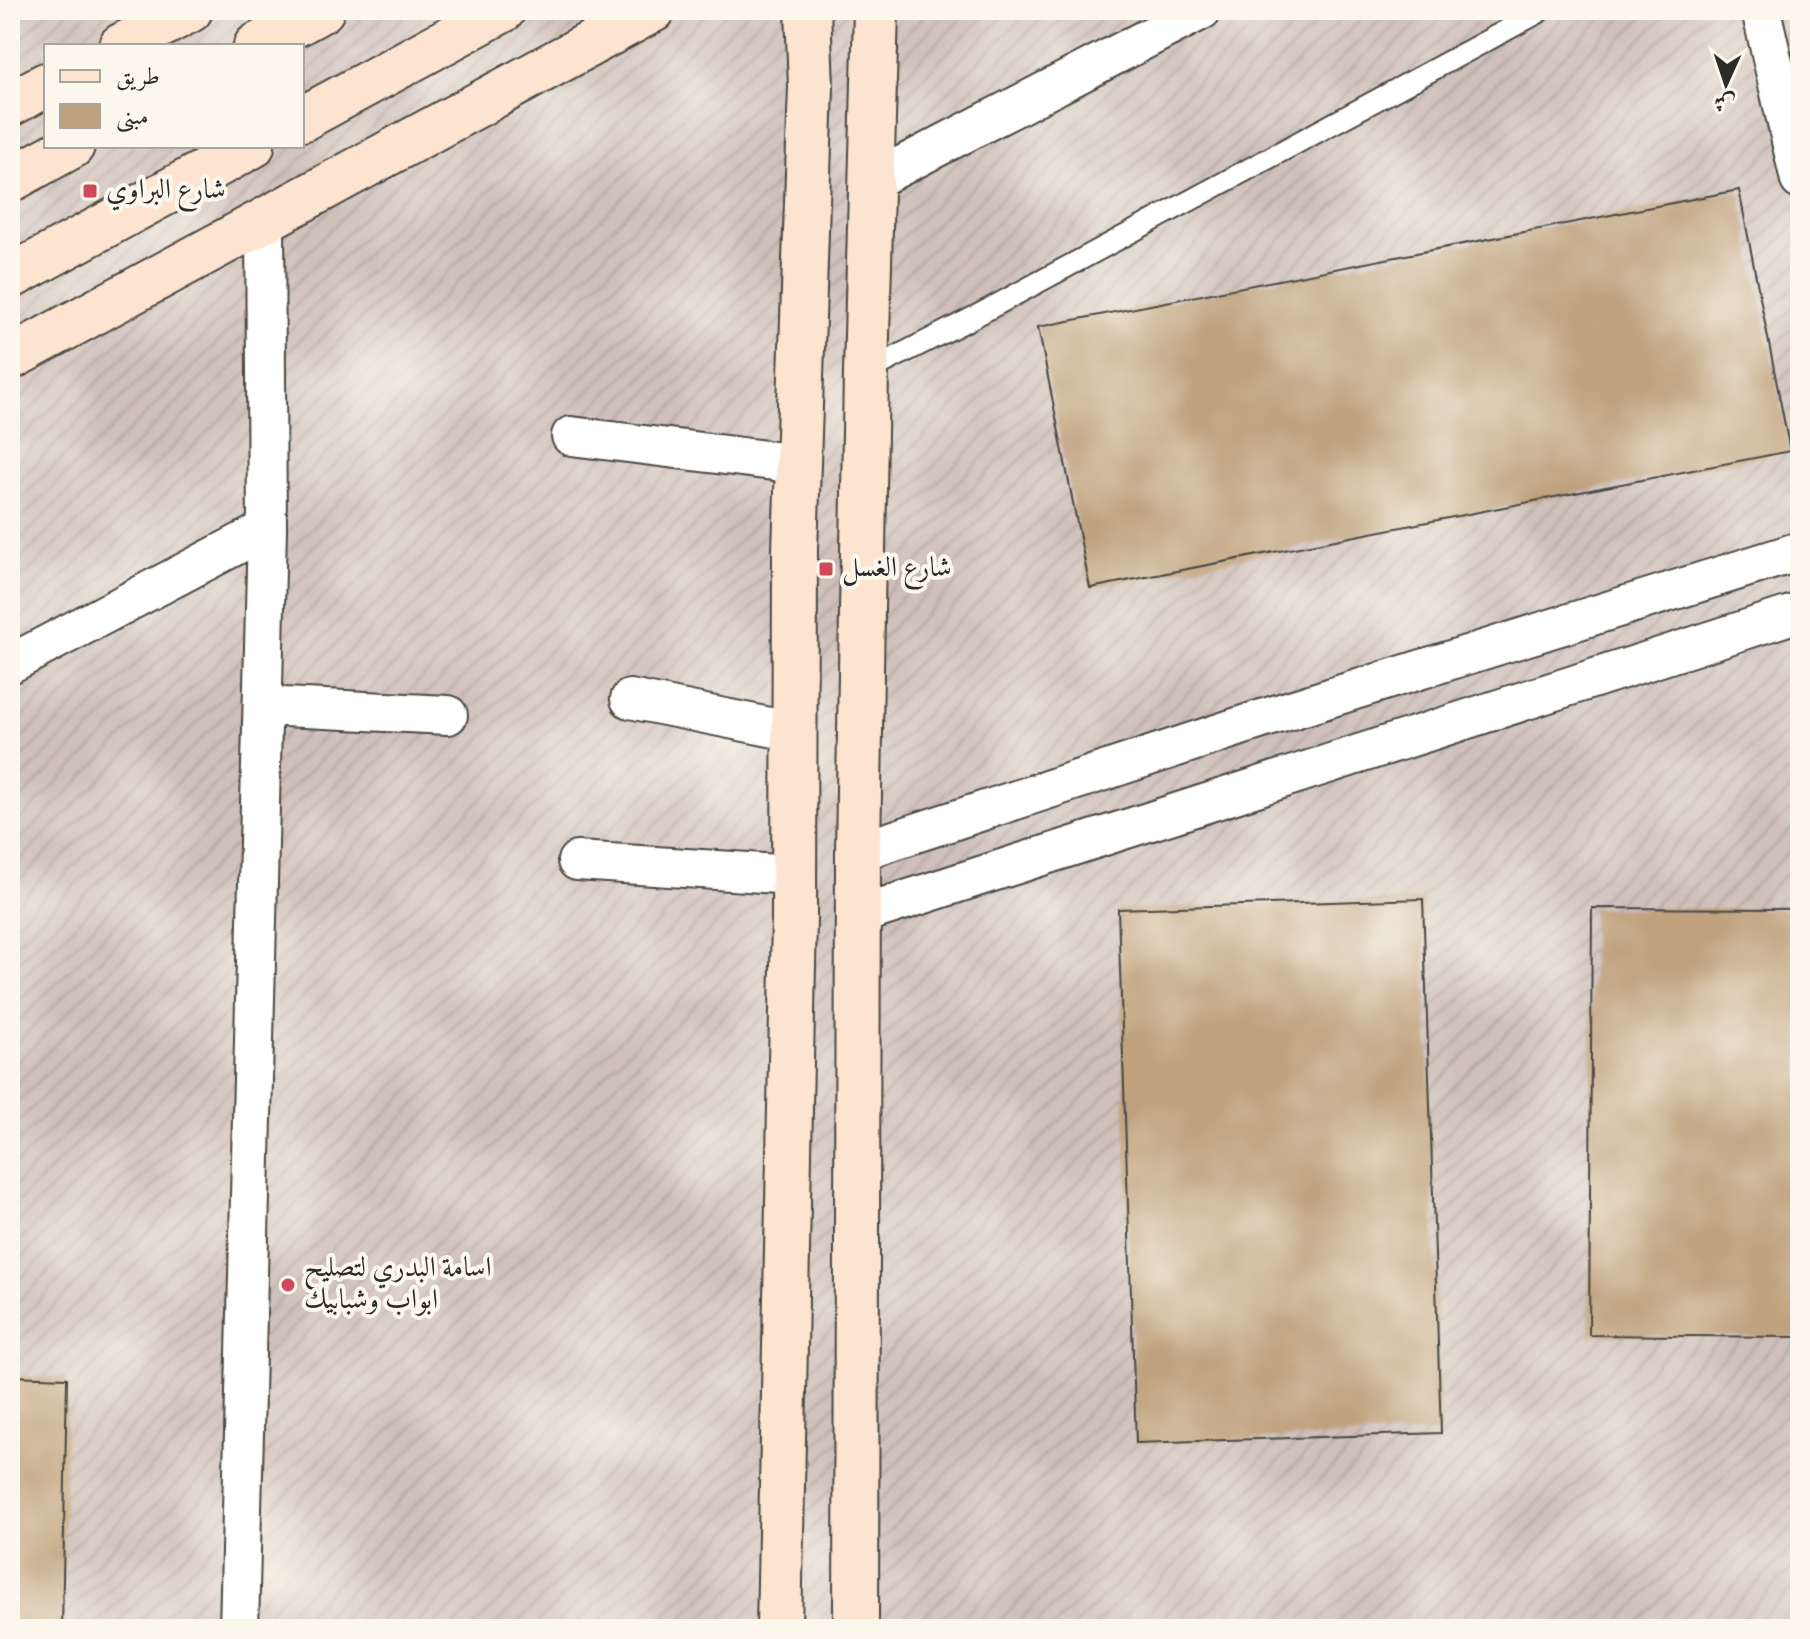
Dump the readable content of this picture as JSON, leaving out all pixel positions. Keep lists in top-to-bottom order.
{
  "places": {
    "transit": ["شارع البراوي", "شارع الغسل"],
    "other": ["اسامة البدري لتصليح ابواب وشبابيك"]
  },
  "legend": ["طريق", "مبنى"],
  "north": "bottom"
}
